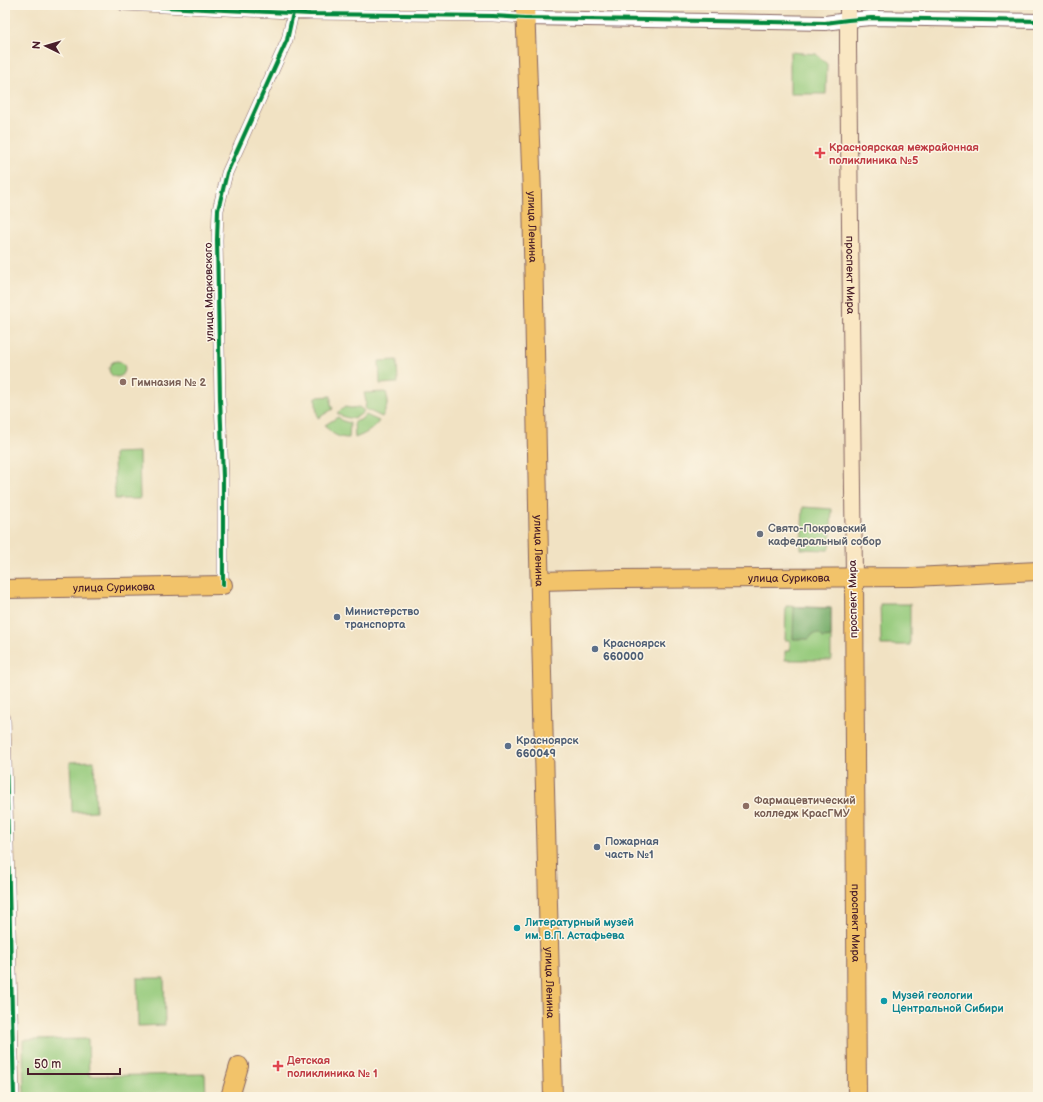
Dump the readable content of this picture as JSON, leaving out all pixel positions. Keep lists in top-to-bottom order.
{
  "streets": {
    "main road": ["улица Ленина", "проспект Мира", "улица Сурикова"],
    "street": ["улица Марковского"]
  },
  "crossings": [
    ["улица Ленина", "улица Сурикова"],
    ["проспект Мира", "улица Сурикова"],
    ["улица Марковского", "улица Сурикова"]
  ],
  "places": {
    "health": ["Красноярская межрайонная поликлиника №5", "Детская поликлиника № 1"],
    "other": [
      "Гимназия № 2",
      "Свято-Покровский кафедральный собор",
      "Министерство транспорта",
      "Красноярск 660000",
      "Красноярск 660049",
      "Фармацевтический колледж КрасГМУ",
      "Пожарная часть №1",
      "Литературный музей им. В.П. Астафьева",
      "Музей геологии Центральной Сибири"
    ]
  },
  "scale_bar": "50 m",
  "north": "left"
}
